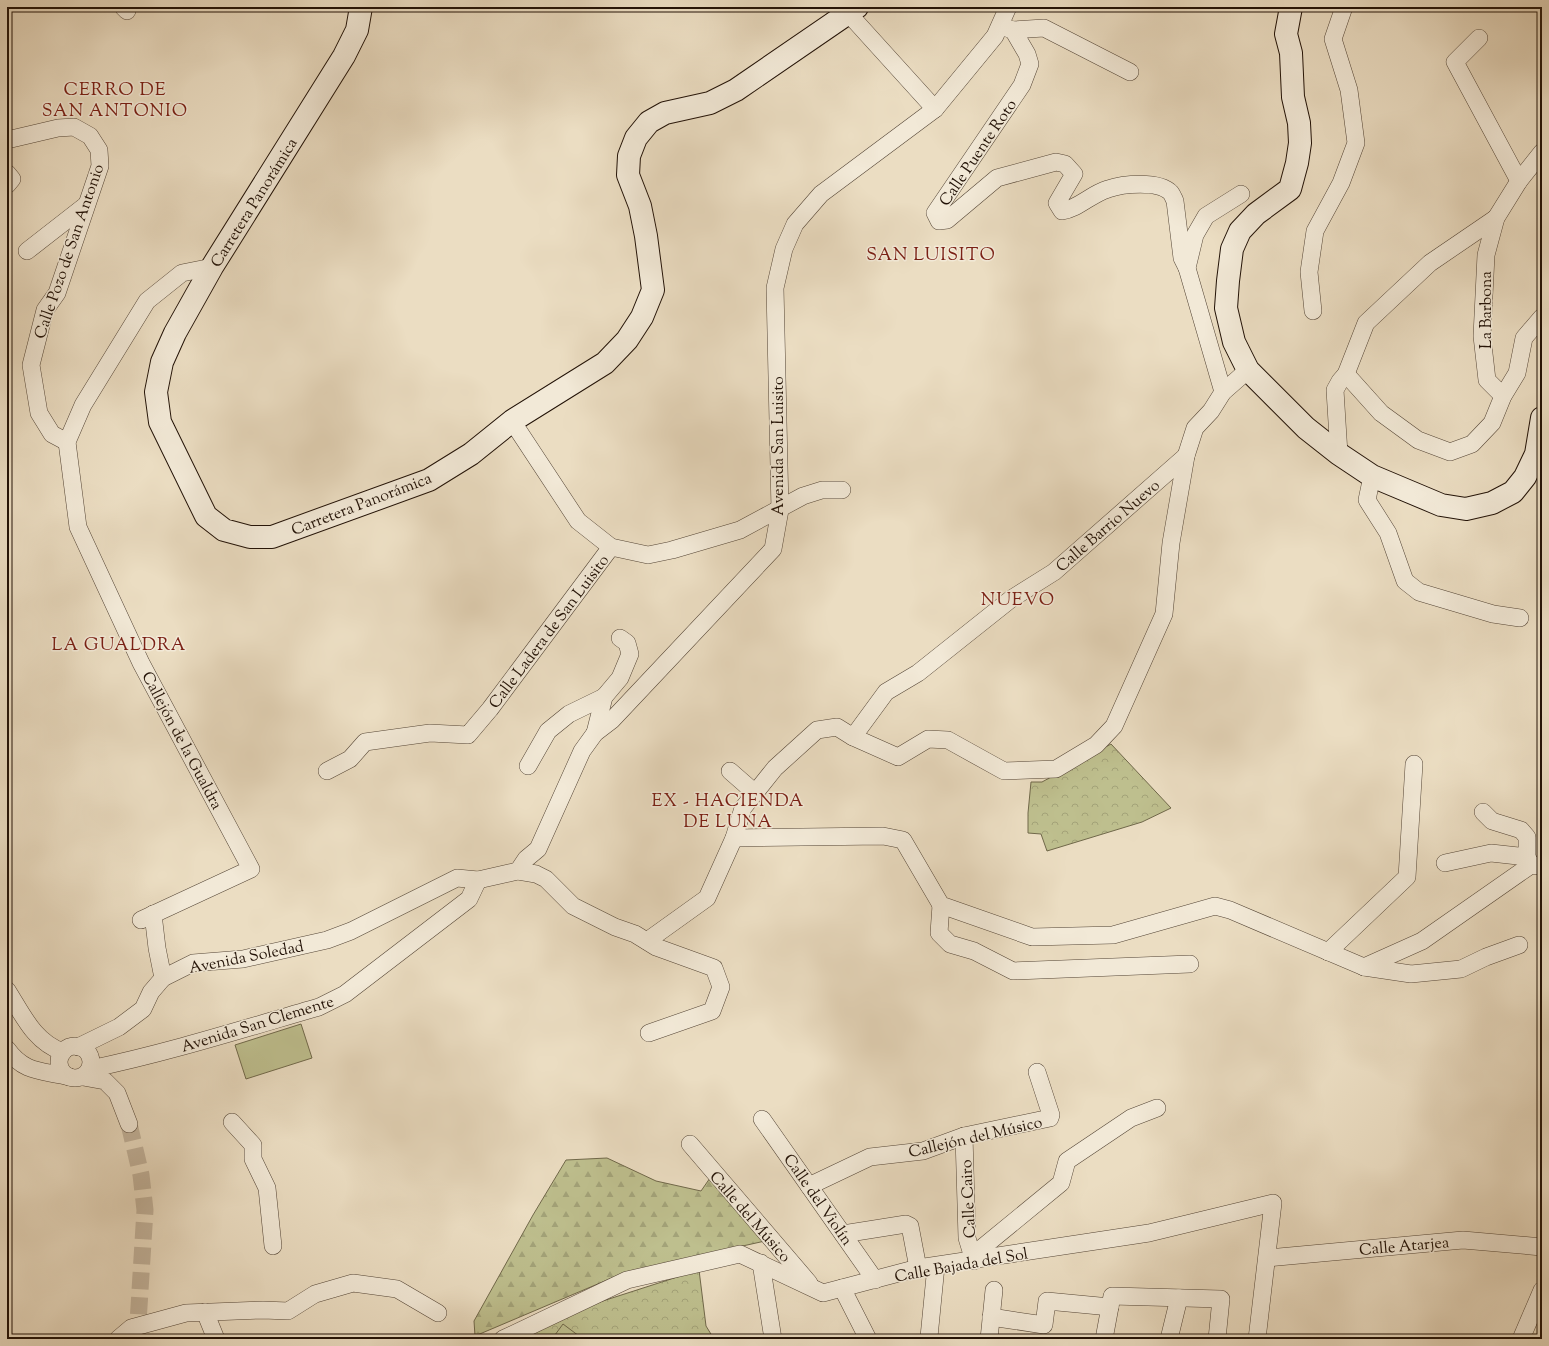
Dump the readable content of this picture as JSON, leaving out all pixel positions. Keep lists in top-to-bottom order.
{
  "streets": {
    "street": [
      "Calle Puente Roto",
      "Carretera Panorámica",
      "Calle Pozo de San Antonio",
      "La Barbona",
      "Avenida San Luisito",
      "Calle Barrio Nuevo",
      "Calle Ladera de San Luisito",
      "Callejón de la Gualdra",
      "Avenida Soledad",
      "Avenida San Clemente",
      "Callejón del Músico",
      "Calle del Violín",
      "Calle Cairo",
      "Calle del Músico",
      "Calle Atarjea",
      "Calle Bajada del Sol"
    ]
  },
  "crossings": [
    ["Calle Puente Roto", "Avenida San Luisito"],
    ["Calle Pozo de San Antonio", "Callejón de la Gualdra"],
    ["Avenida San Luisito", "Calle Ladera de San Luisito"],
    ["Callejón de la Gualdra", "Avenida Soledad"],
    ["Avenida Soledad", "Avenida San Clemente"],
    ["Callejón del Músico", "Calle del Violín"],
    ["Callejón del Músico", "Calle Cairo"],
    ["Calle del Violín", "Calle Bajada del Sol"],
    ["Calle Cairo", "Calle Bajada del Sol"],
    ["Calle del Músico", "Calle Bajada del Sol"],
    ["Calle Atarjea", "Calle Bajada del Sol"]
  ],
  "districts": [
    "CERRO DE SAN ANTONIO",
    "SAN LUISITO",
    "NUEVO",
    "LA GUALDRA",
    "EX - HACIENDA DE LUNA"
  ]
}
